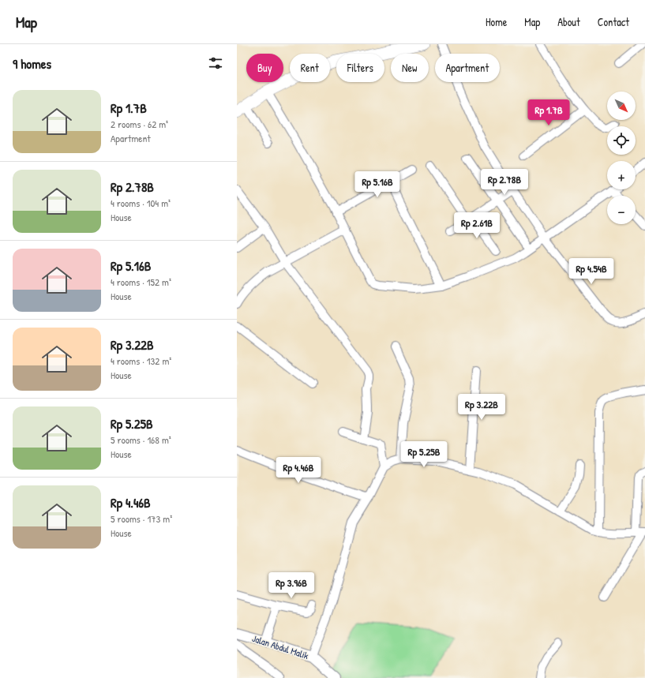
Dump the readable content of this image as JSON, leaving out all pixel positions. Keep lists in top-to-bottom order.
{
  "streets": {
    "street": ["Jalan Abdul Malik"]
  },
  "north": "bottom right",
  "page": {
    "header": "Map",
    "nav": [
      "Home",
      "Map",
      "About",
      "Contact"
    ],
    "heading": "9 homes",
    "chip": [
      "Buy",
      "Rent",
      "Filters",
      "New",
      "Apartment"
    ],
    "list": [
      {
        "name": "Rp 1.7B",
        "note": "2 rooms · 62 m² · Apartment"
      },
      {
        "name": "Rp 2.78B",
        "note": "4 rooms · 104 m² · House"
      },
      {
        "name": "Rp 5.16B",
        "note": "4 rooms · 152 m² · House"
      },
      {
        "name": "Rp 3.22B",
        "note": "4 rooms · 132 m² · House"
      },
      {
        "name": "Rp 5.25B",
        "note": "5 rooms · 168 m² · House"
      },
      {
        "name": "Rp 4.46B",
        "note": "5 rooms · 173 m² · House"
      }
    ],
    "map_buttons": ["+", "−"],
    "price": [
      "Rp 1.7B",
      "Rp 2.78B",
      "Rp 5.16B",
      "Rp 2.61B",
      "Rp 4.54B",
      "Rp 3.22B",
      "Rp 5.25B",
      "Rp 4.46B",
      "Rp 3.96B"
    ]
  }
}
